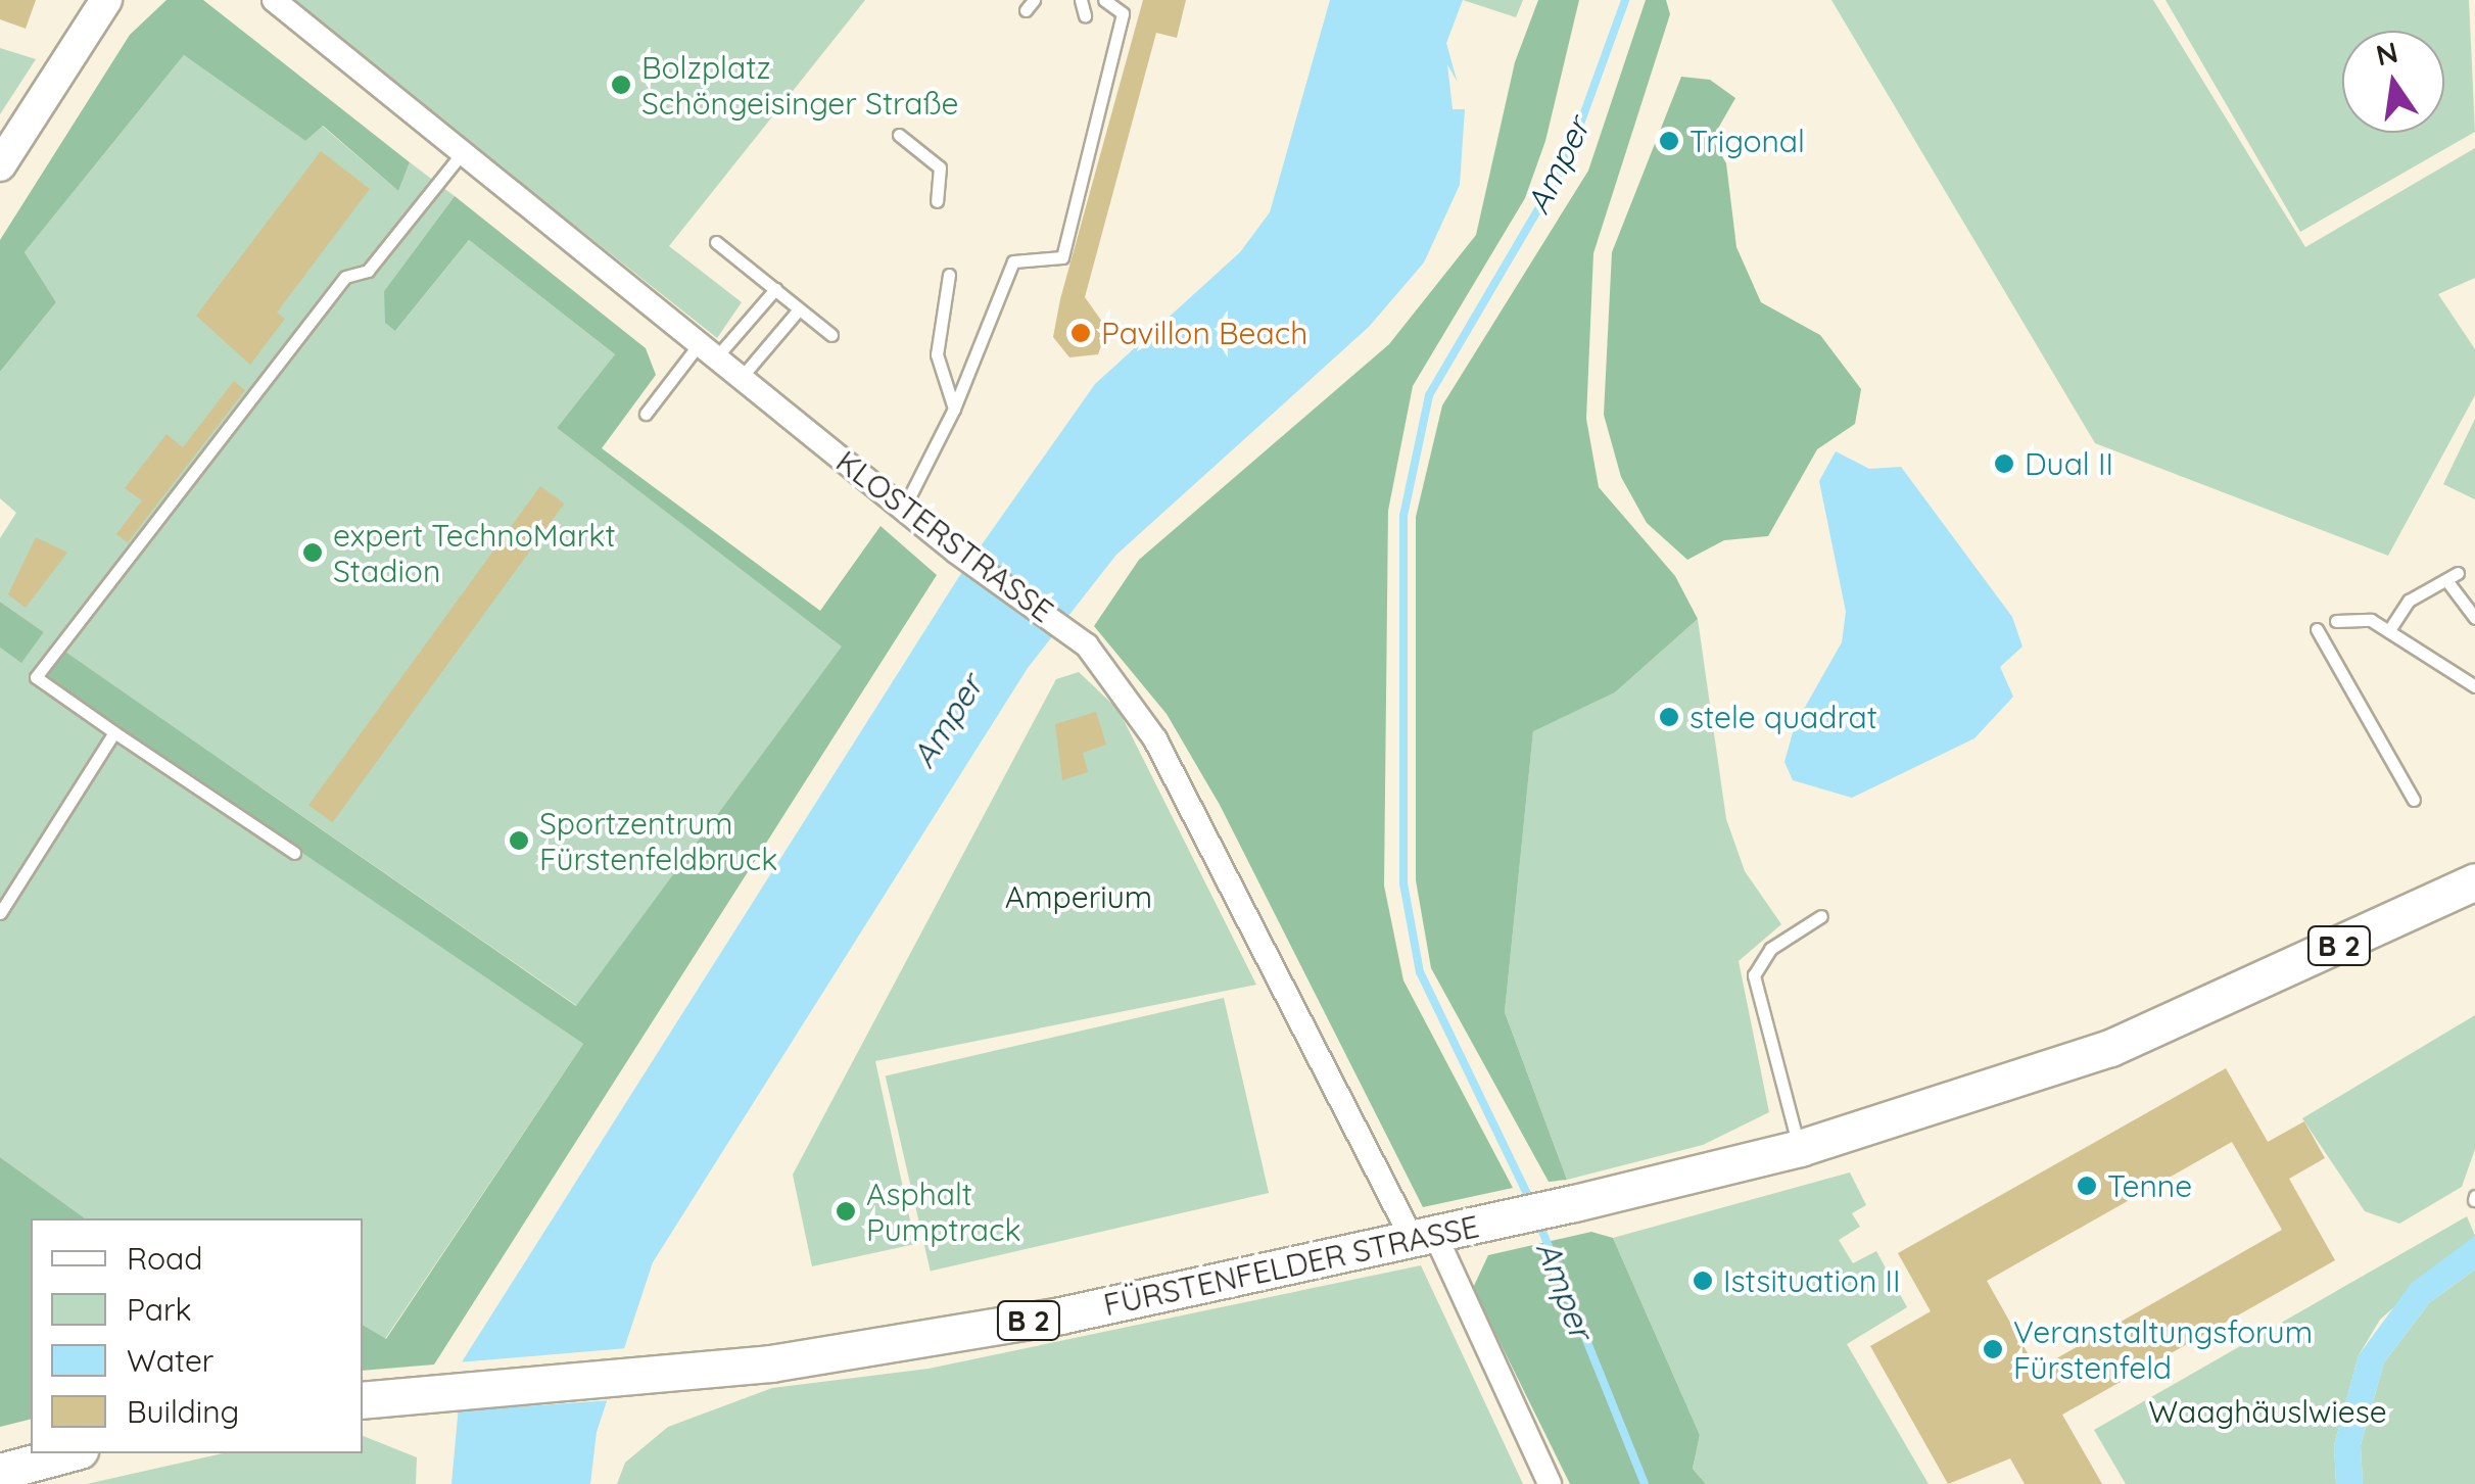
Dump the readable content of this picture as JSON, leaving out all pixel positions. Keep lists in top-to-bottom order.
{
  "streets": {
    "main road": ["B 2", "FÜRSTENFELDER STRASSE"],
    "street": ["KLOSTERSTRASSE"]
  },
  "crossings": [
    ["KLOSTERSTRASSE", "FÜRSTENFELDER STRASSE"]
  ],
  "water": ["Amper"],
  "parks": ["Amperium", "Waaghäuslwiese"],
  "places": [
    "Bolzplatz Schöngeisinger Straße",
    "Trigonal",
    "Pavillon Beach",
    "Dual II",
    "expert TechnoMarkt Stadion",
    "stele quadrat",
    "Sportzentrum Fürstenfeldbruck",
    "Tenne",
    "Asphalt Pumptrack",
    "Istsituation II",
    "Veranstaltungsforum Fürstenfeld"
  ],
  "legend": [
    "Road",
    "Park",
    "Water",
    "Building"
  ],
  "north": "top"
}
